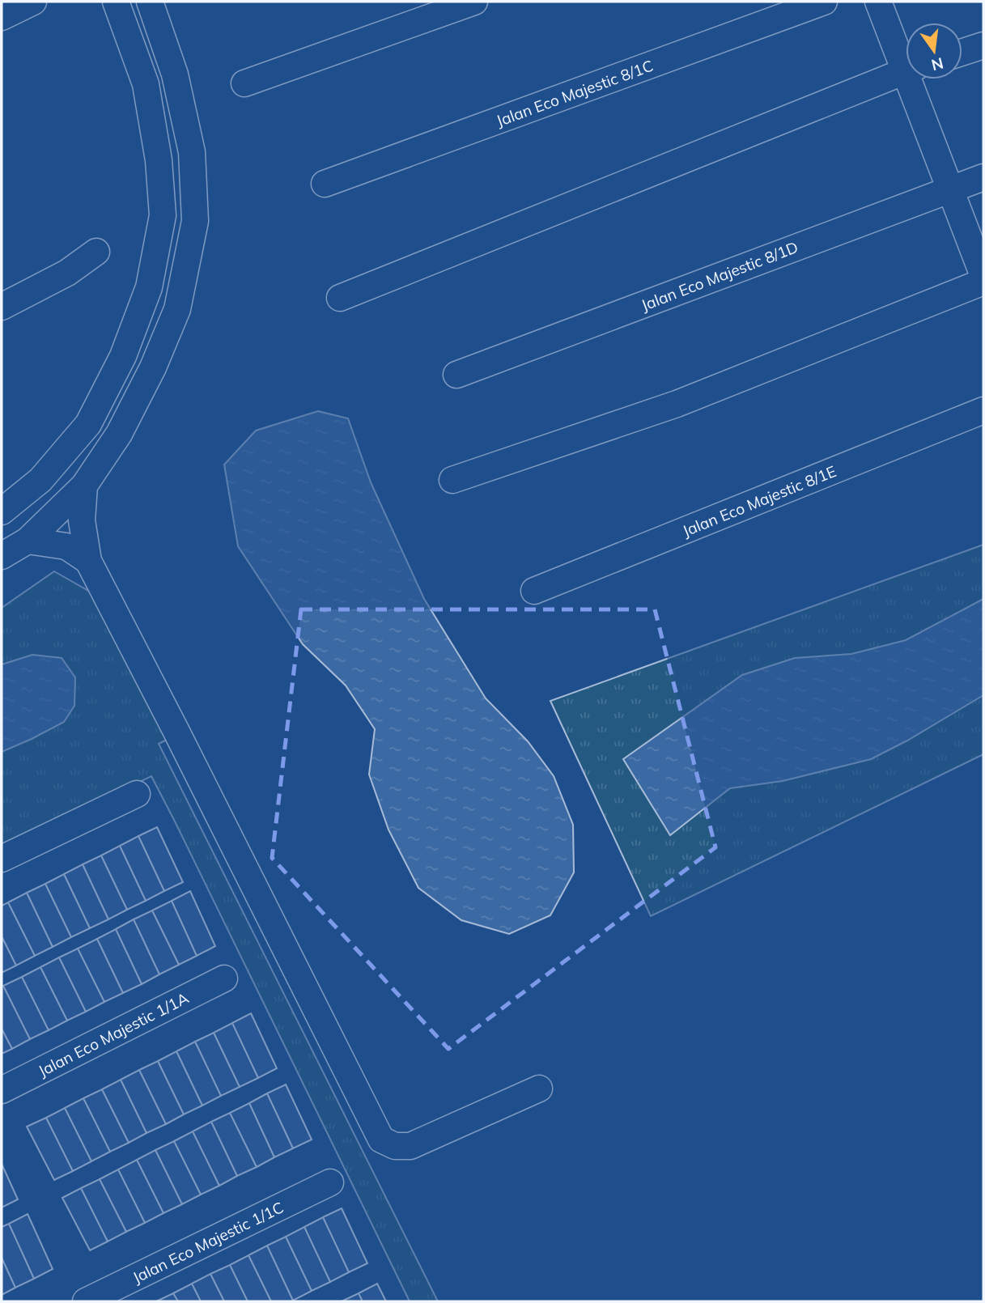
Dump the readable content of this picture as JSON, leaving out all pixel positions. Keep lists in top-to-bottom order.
{
  "streets": {
    "street": [
      "Jalan Eco Majestic 8/1C",
      "Jalan Eco Majestic 8/1D",
      "Jalan Eco Majestic 8/1E",
      "Jalan Eco Majestic 1/1A",
      "Jalan Eco Majestic 1/1C"
    ]
  },
  "north": "bottom"
}
